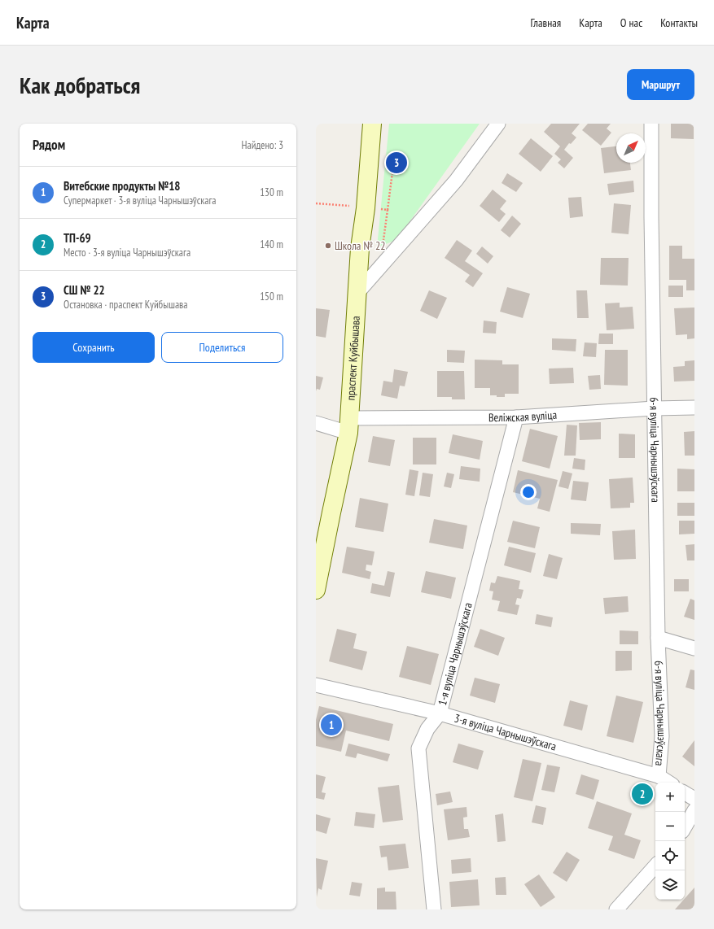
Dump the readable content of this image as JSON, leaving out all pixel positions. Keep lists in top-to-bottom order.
{
  "streets": {
    "street": [
      "праспект Куйбышава",
      "Веліжская вуліца",
      "6-я вуліца Чарнышэўскага",
      "1-я вуліца Чарнышэўскага",
      "3-я вуліца Чарнышэўскага"
    ]
  },
  "crossings": [
    ["праспект Куйбышава", "Веліжская вуліца"],
    ["Веліжская вуліца", "6-я вуліца Чарнышэўскага"],
    ["Веліжская вуліца", "1-я вуліца Чарнышэўскага"],
    ["6-я вуліца Чарнышэўскага", "3-я вуліца Чарнышэўскага"],
    ["1-я вуліца Чарнышэўскага", "3-я вуліца Чарнышэўскага"]
  ],
  "places": ["Школа № 22"],
  "north": "top right",
  "page": {
    "header": "Карта",
    "nav": [
      "Главная",
      "Карта",
      "О нас",
      "Контакты"
    ],
    "buttons": [
      "Маршрут",
      ["Сохранить", "Поделиться"]
    ],
    "title": "Как добраться",
    "heading": ["Рядом", "Найдено: 3"],
    "pins": ["3", "1", "2"],
    "list": [
      {
        "mark": "1",
        "name": "Витебские продукты №18",
        "note": "Супермаркет · 3-я вуліца Чарнышэўскага",
        "value": "130 m"
      },
      {
        "mark": "2",
        "name": "ТП-69",
        "note": "Место · 3-я вуліца Чарнышэўскага",
        "value": "140 m"
      },
      {
        "mark": "3",
        "name": "СШ № 22",
        "note": "Остановка · праспект Куйбышава",
        "value": "150 m"
      }
    ],
    "map_buttons": ["+", "−"]
  }
}
